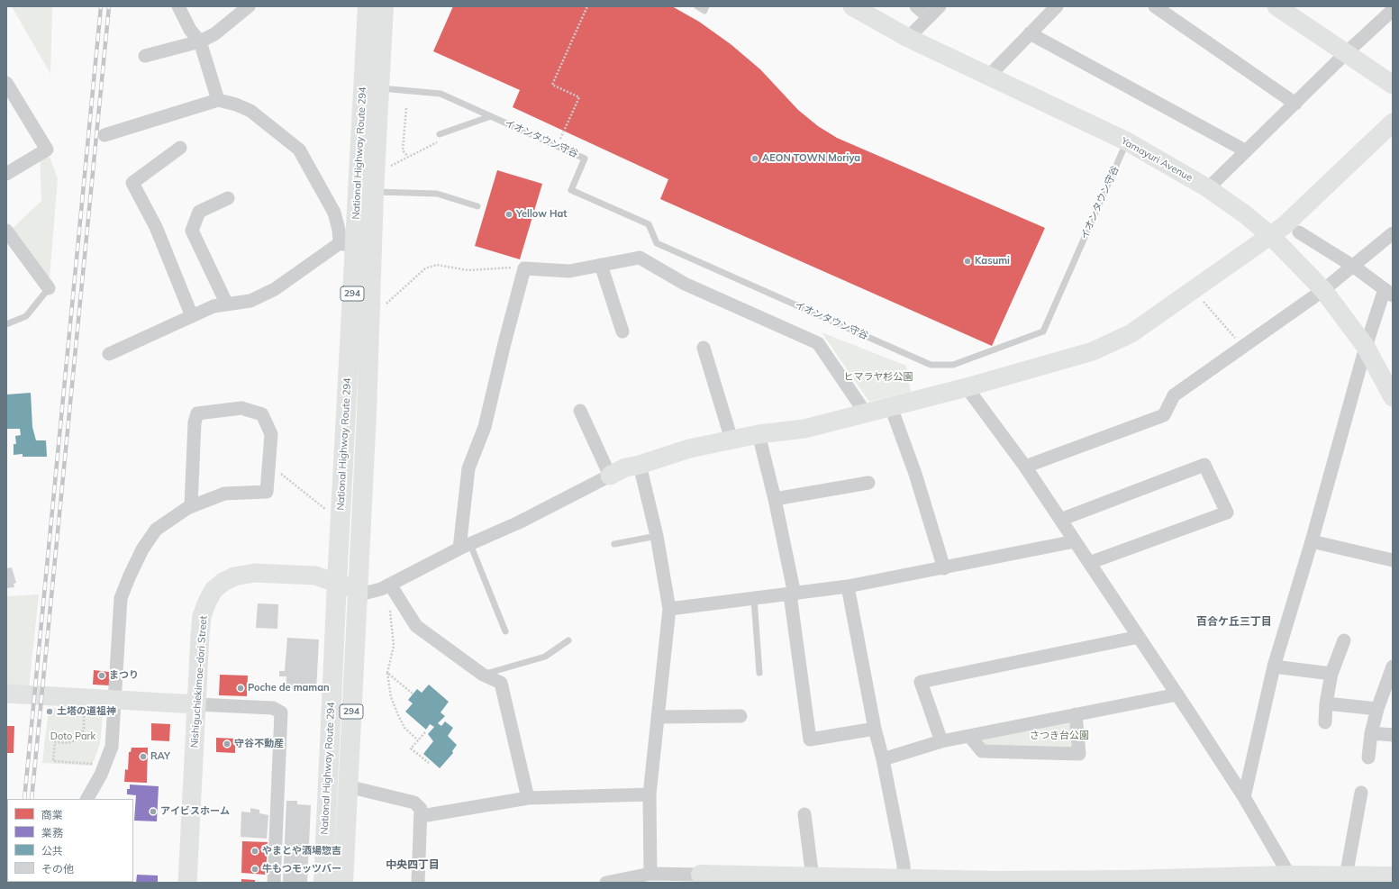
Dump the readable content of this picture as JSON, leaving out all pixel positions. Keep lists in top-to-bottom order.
{
  "streets": {
    "main road": ["National Highway Route 294", "294"],
    "street": ["Yamayuri Avenue", "Nishiguchiekimae-dori Street"],
    "lane": ["イオンタウン守谷"]
  },
  "crossings": [
    ["イオンタウン守谷", "National Highway Route 294"],
    ["イオンタウン守谷", "Yamayuri Avenue"],
    ["National Highway Route 294", "Nishiguchiekimae-dori Street"]
  ],
  "districts": ["百合ケ丘三丁目", "中央四丁目"],
  "parks": ["ヒマラヤ杉公園", "さつき台公園", "Doto Park"],
  "places": [
    "AEON TOWN Moriya",
    "Yellow Hat",
    "Kasumi",
    "まつり",
    "Poche de maman",
    "土塔の道祖神",
    "守谷不動産",
    "RAY",
    "アイビスホーム",
    "やまとや酒場惣吉",
    "牛もつモッツバー"
  ],
  "legend": [
    "商業",
    "業務",
    "公共",
    "その他"
  ]
}
